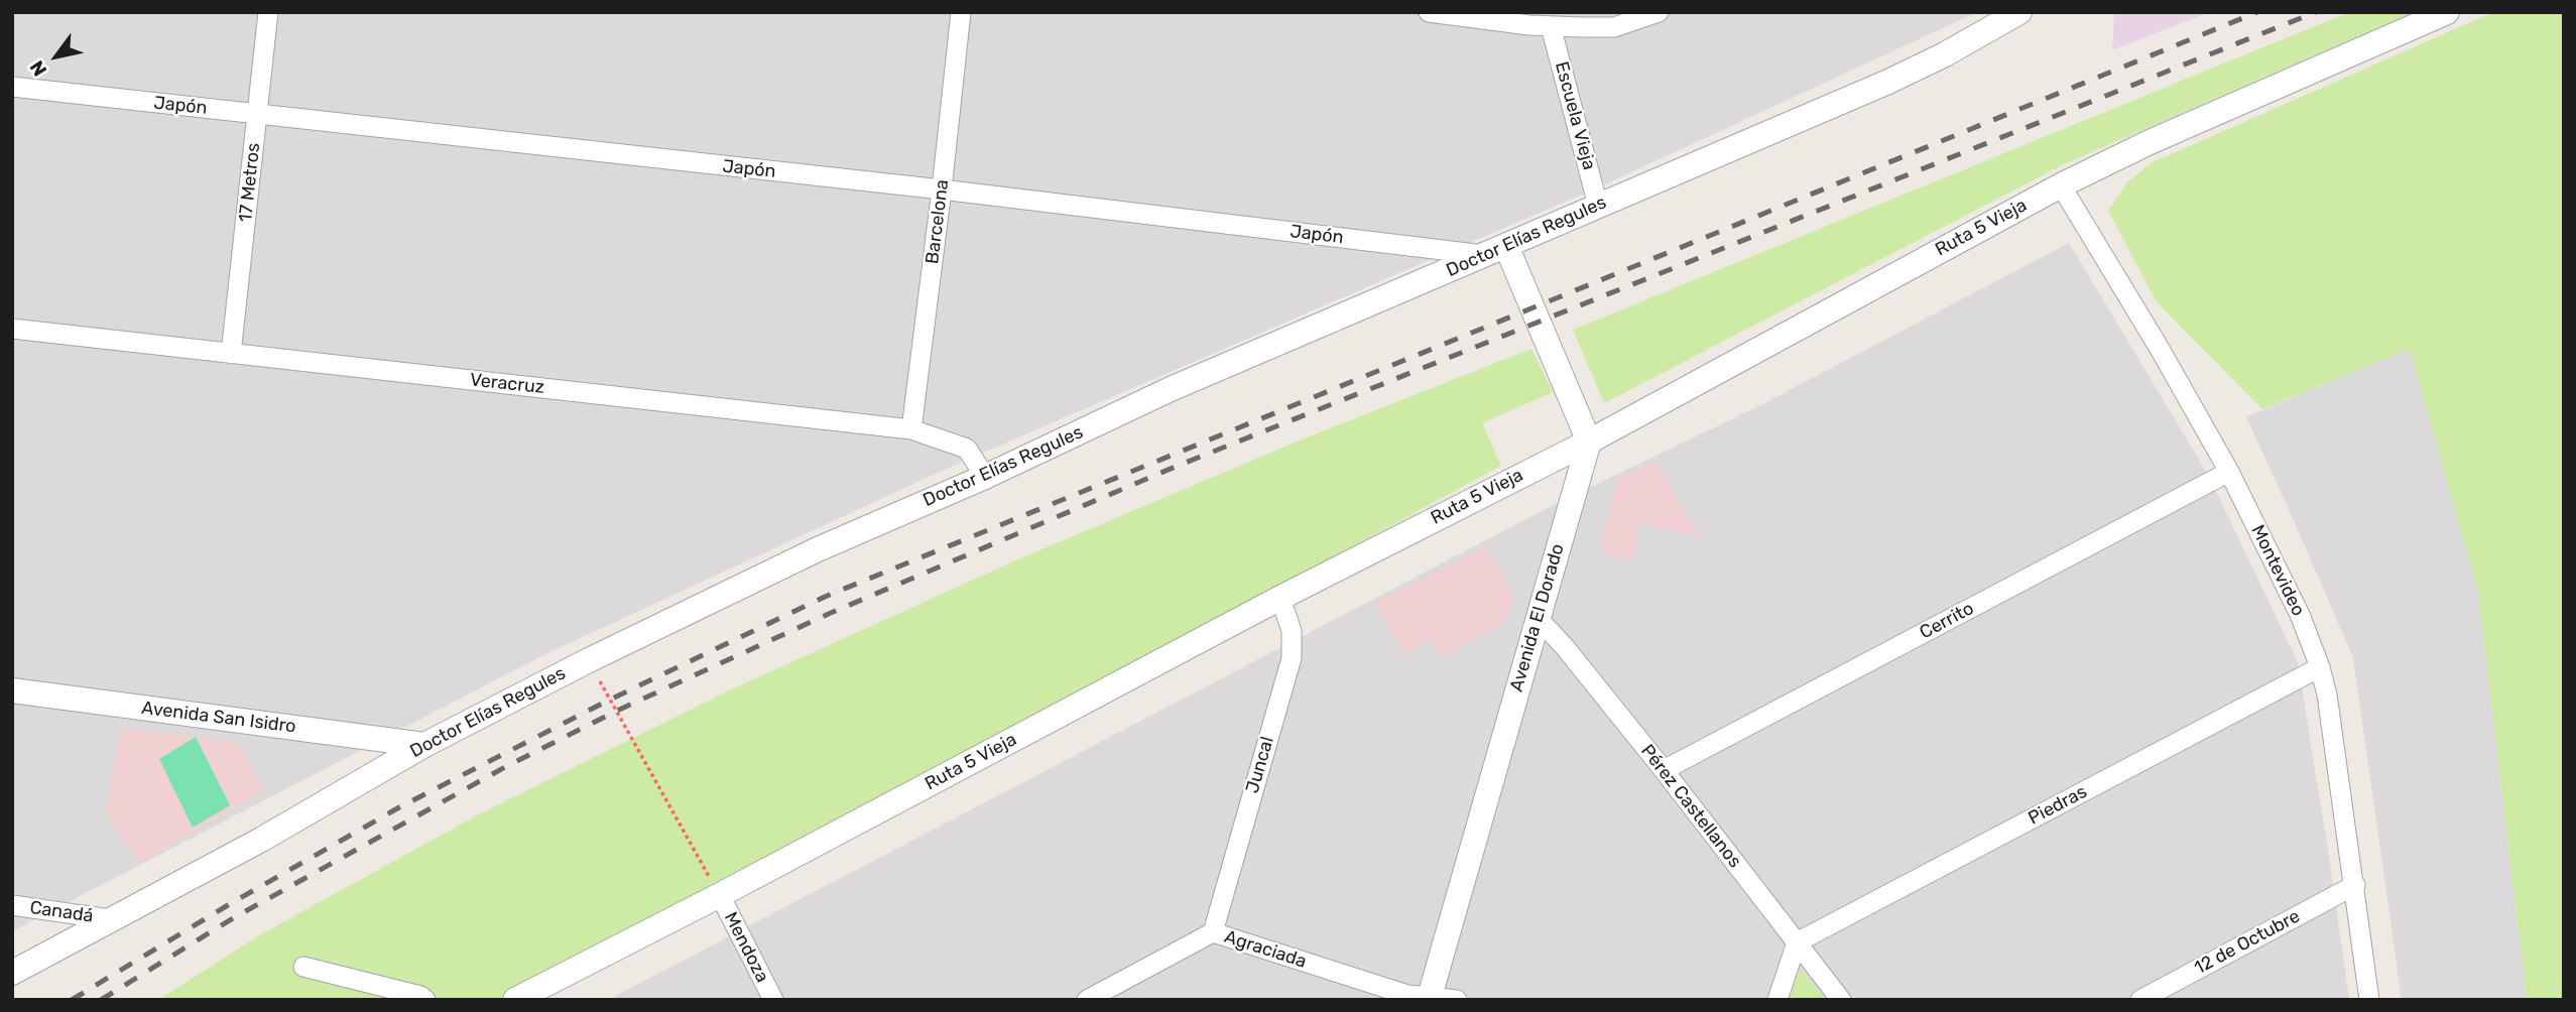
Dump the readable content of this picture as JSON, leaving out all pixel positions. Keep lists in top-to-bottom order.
{
  "streets": {
    "street": [
      "Japón",
      "Escuela Vieja",
      "17 Metros",
      "Barcelona",
      "Ruta 5 Vieja",
      "Doctor Elías Regules",
      "Veracruz",
      "Montevideo",
      "Avenida El Dorado",
      "Cerrito",
      "Avenida San Isidro",
      "Juncal",
      "Piedras",
      "Pérez Castellanos",
      "Canadá",
      "12 de Octubre",
      "Mendoza",
      "Agraciada"
    ]
  },
  "crossings": [
    ["Japón", "17 Metros"],
    ["Japón", "Barcelona"],
    ["Japón", "Doctor Elías Regules"],
    ["Escuela Vieja", "Doctor Elías Regules"],
    ["17 Metros", "Veracruz"],
    ["Barcelona", "Veracruz"],
    ["Ruta 5 Vieja", "Montevideo"],
    ["Ruta 5 Vieja", "Avenida El Dorado"],
    ["Ruta 5 Vieja", "Juncal"],
    ["Ruta 5 Vieja", "Mendoza"],
    ["Doctor Elías Regules", "Veracruz"],
    ["Doctor Elías Regules", "Avenida San Isidro"],
    ["Doctor Elías Regules", "Canadá"],
    ["Montevideo", "Cerrito"],
    ["Montevideo", "Piedras"],
    ["Montevideo", "12 de Octubre"],
    ["Avenida El Dorado", "Pérez Castellanos"],
    ["Avenida El Dorado", "Agraciada"],
    ["Cerrito", "Pérez Castellanos"],
    ["Juncal", "Agraciada"],
    ["Piedras", "Pérez Castellanos"]
  ],
  "north": "bottom left"
}
